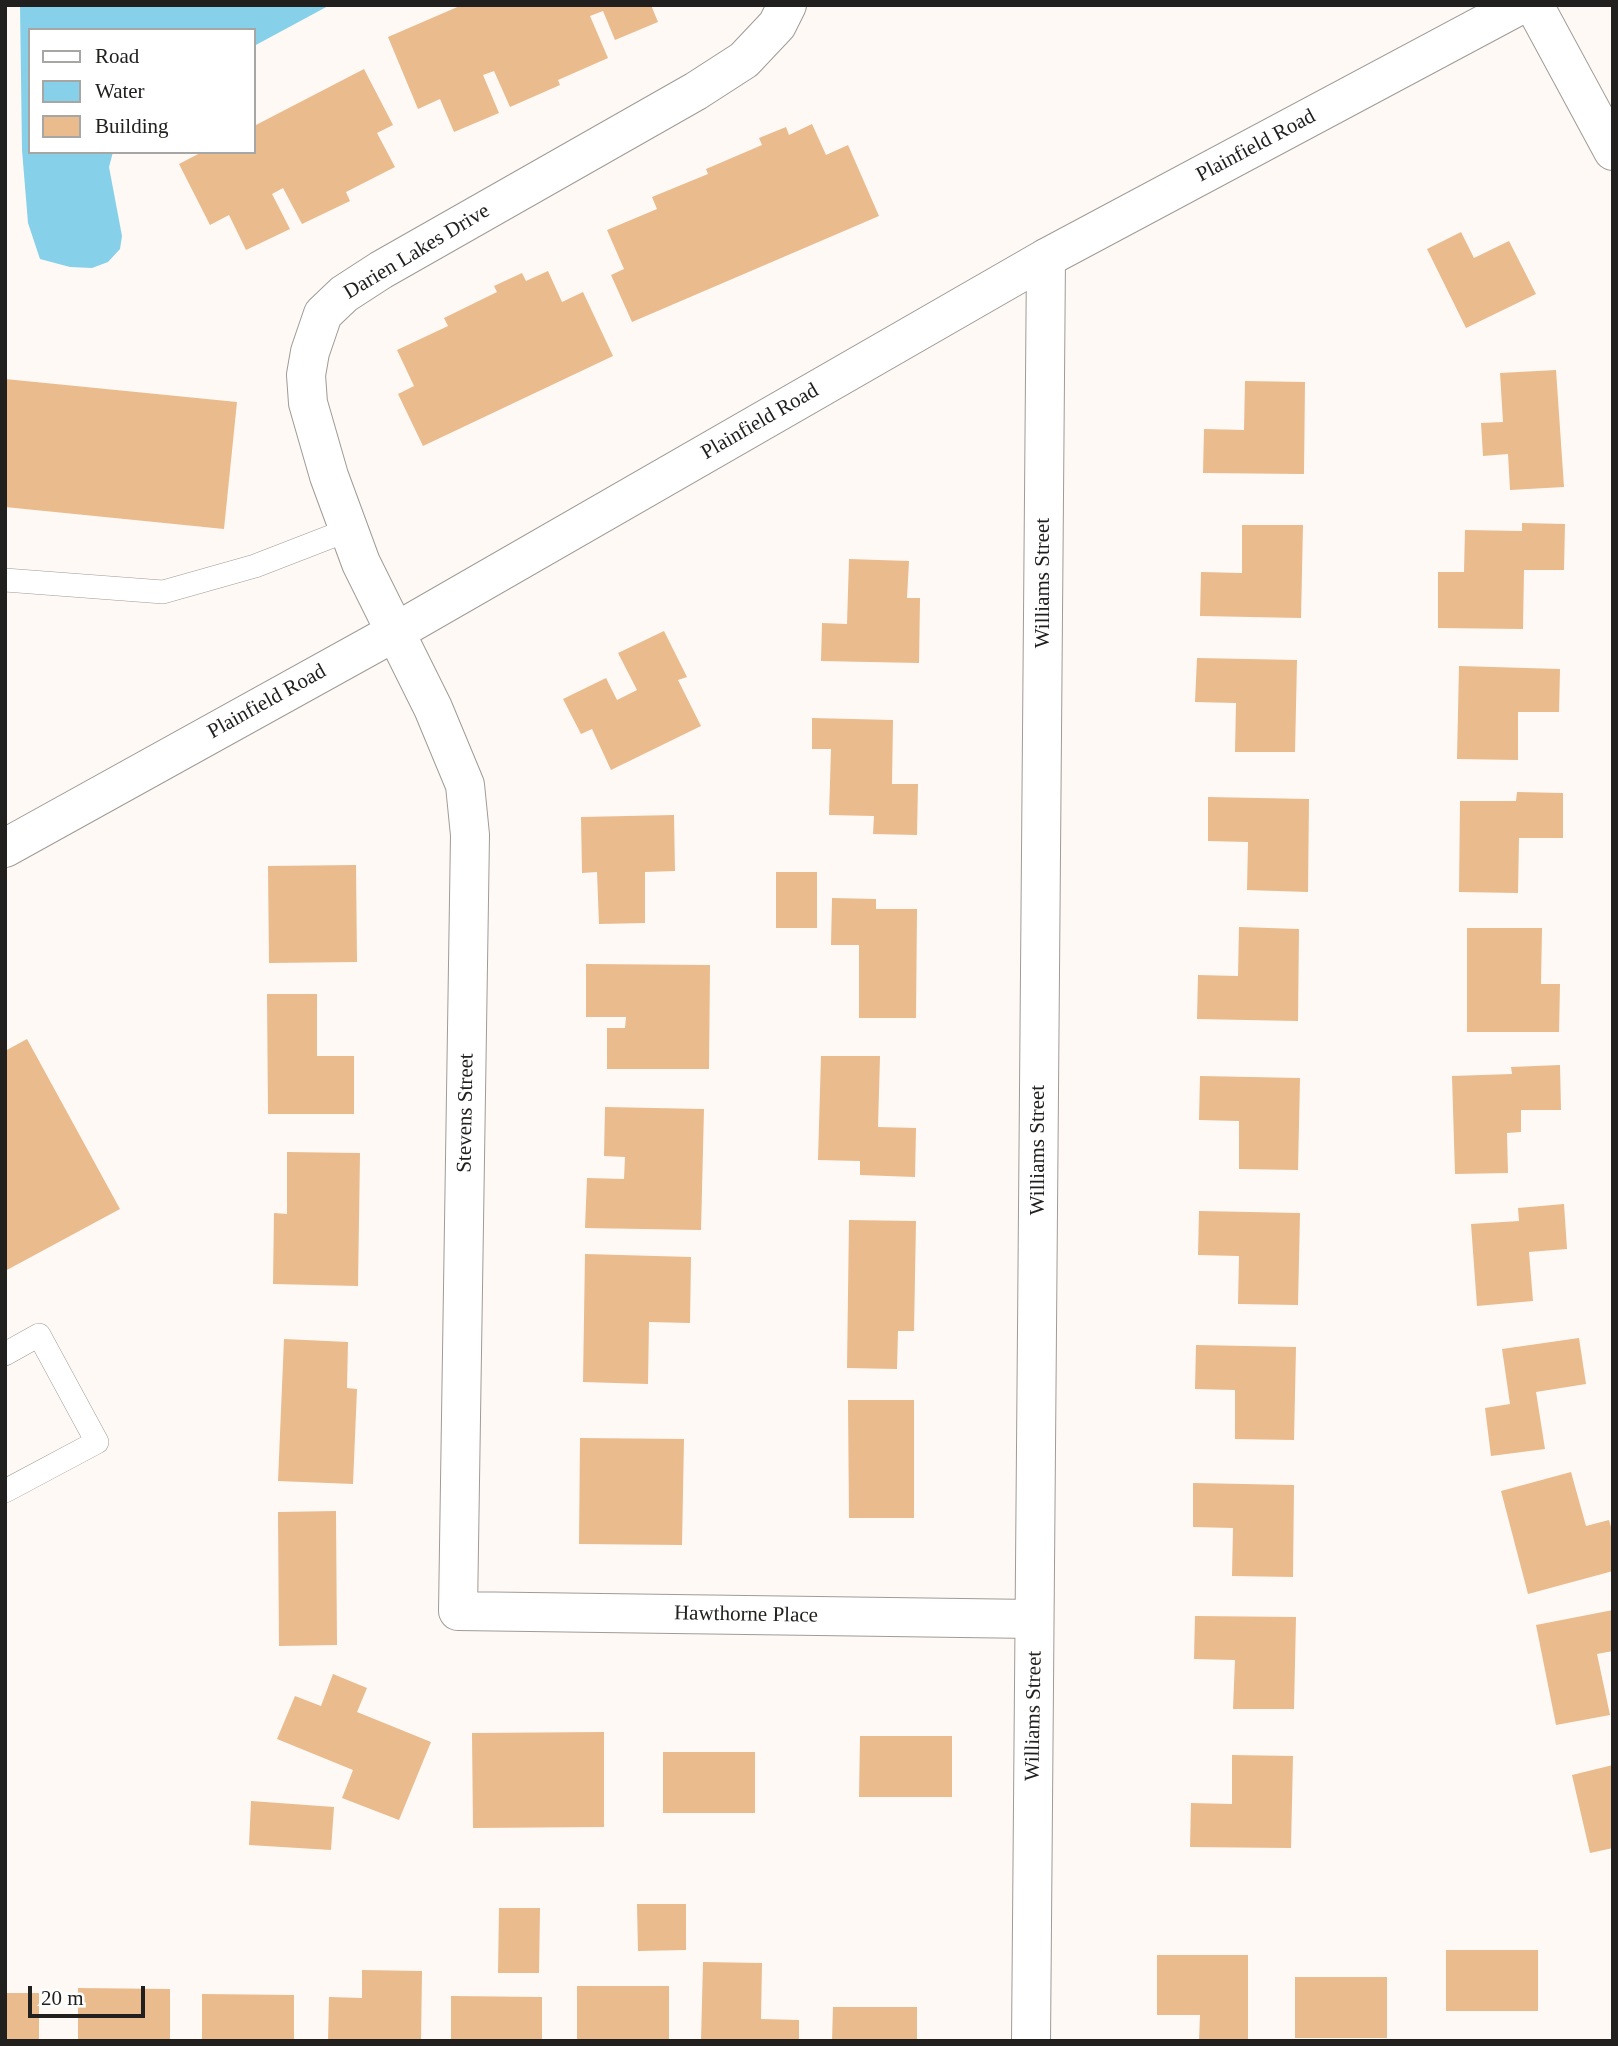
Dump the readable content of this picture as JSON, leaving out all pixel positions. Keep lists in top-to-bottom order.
{
  "streets": {
    "street": [
      "Plainfield Road",
      "Darien Lakes Drive",
      "Williams Street",
      "Stevens Street",
      "Hawthorne Place"
    ]
  },
  "crossings": [
    ["Plainfield Road", "Darien Lakes Drive"],
    ["Plainfield Road", "Williams Street"],
    ["Plainfield Road", "Stevens Street"],
    ["Darien Lakes Drive", "Stevens Street"],
    ["Williams Street", "Hawthorne Place"],
    ["Stevens Street", "Hawthorne Place"]
  ],
  "legend": ["Road", "Water", "Building"],
  "scale_bar": "20 m"
}
